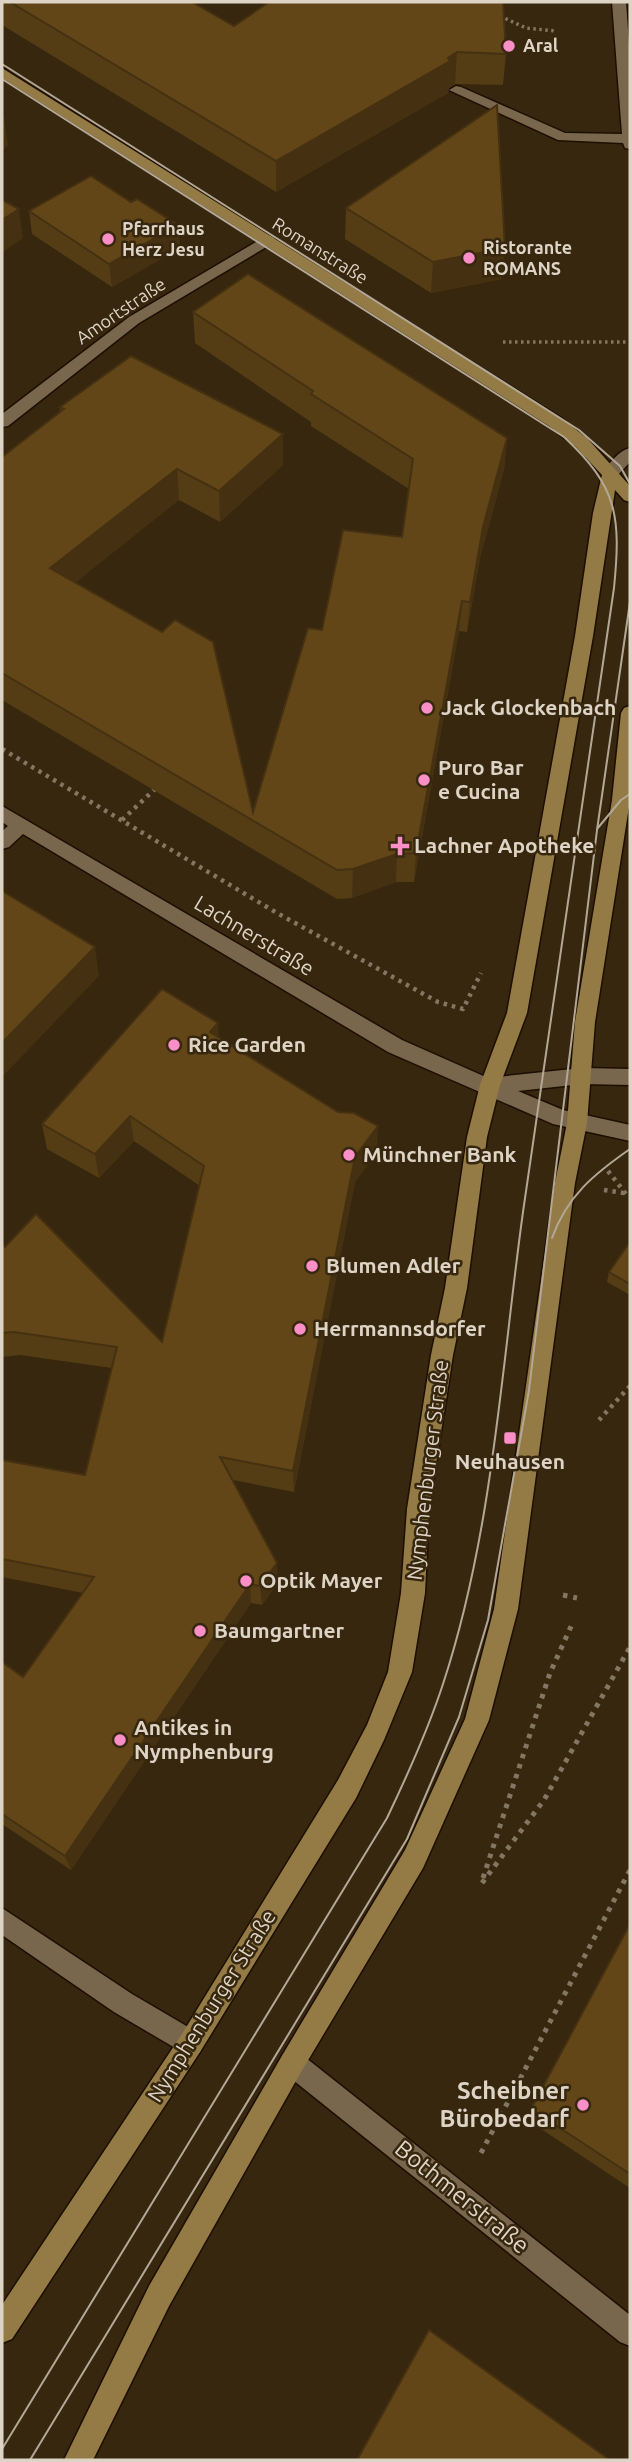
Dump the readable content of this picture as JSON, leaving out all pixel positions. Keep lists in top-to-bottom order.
{
  "streets": {
    "main road": ["Romanstraße", "Nymphenburger Straße"],
    "street": ["Amortstraße", "Lachnerstraße", "Bothmerstraße"]
  },
  "crossings": [
    ["Romanstraße", "Amortstraße"],
    ["Romanstraße", "Nymphenburger Straße"],
    ["Lachnerstraße", "Nymphenburger Straße"]
  ],
  "places": {
    "other": [
      "Aral",
      "Pfarrhaus Herz Jesu",
      "Ristorante ROMANS",
      "Jack Glockenbach",
      "Puro Bar e Cucina",
      "Rice Garden",
      "Münchner Bank",
      "Blumen Adler",
      "Herrmannsdorfer",
      "Optik Mayer",
      "Baumgartner",
      "Antikes in Nymphenburg",
      "Scheibner Bürobedarf"
    ],
    "health": ["Lachner Apotheke"],
    "transit": ["Neuhausen"]
  }
}
